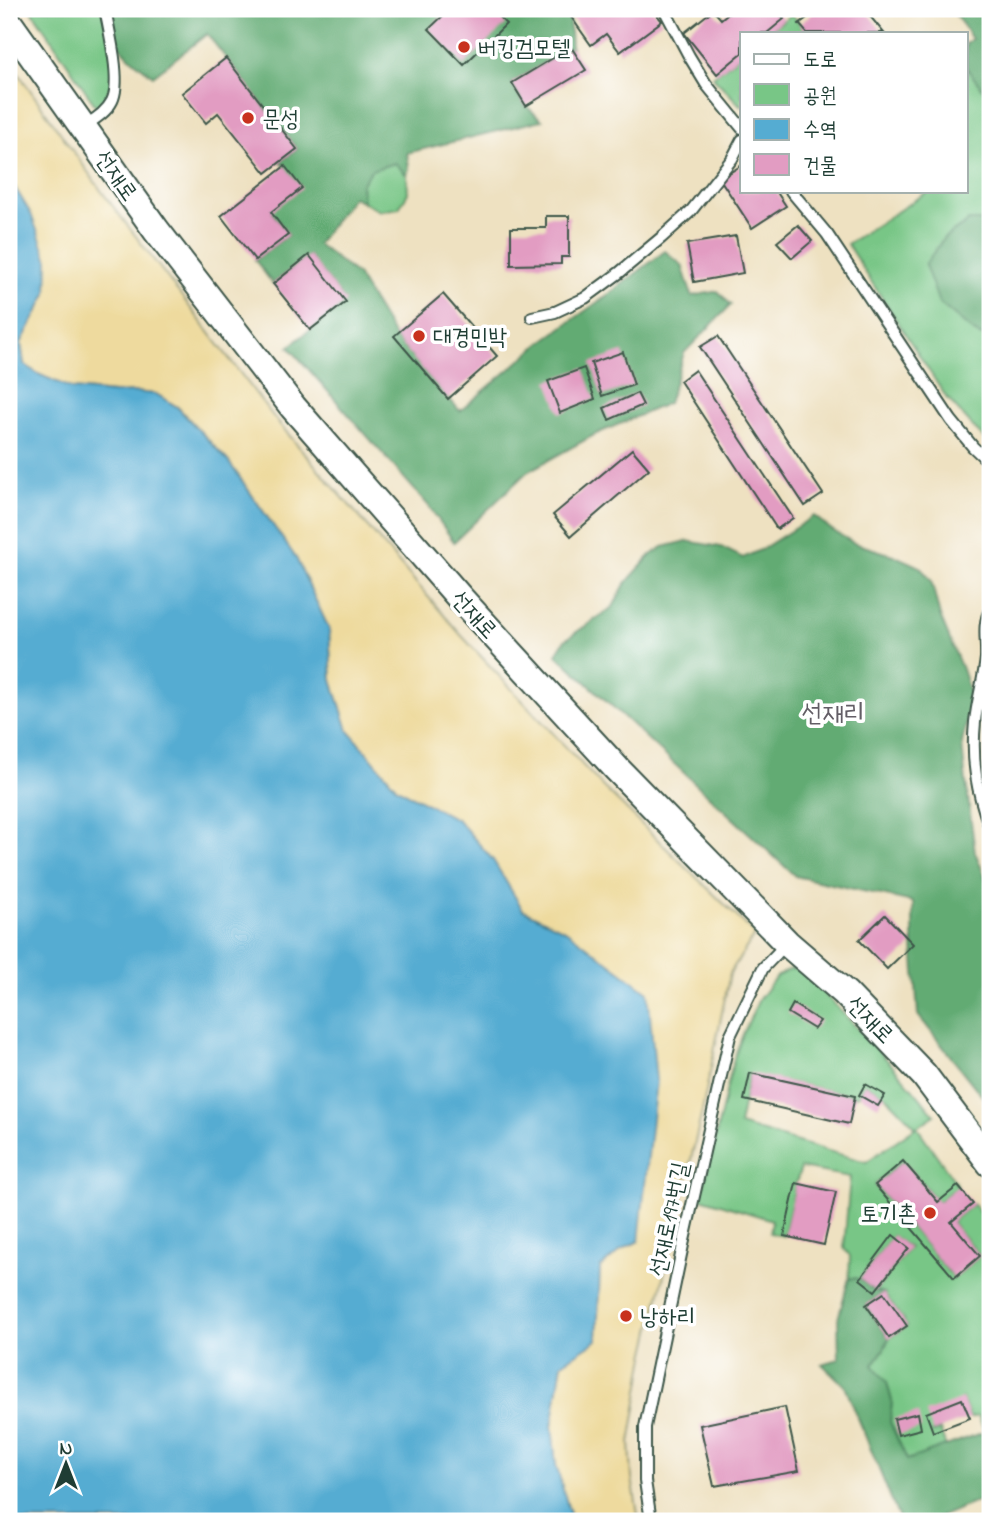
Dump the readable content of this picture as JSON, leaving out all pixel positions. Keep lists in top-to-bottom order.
{
  "streets": {
    "street": ["선재로"],
    "lane": ["선재로197번길"]
  },
  "crossings": [
    ["선재로", "선재로197번길"]
  ],
  "districts": ["선재리"],
  "places": [
    "버킹검모텔",
    "문성",
    "대경민박",
    "토기촌",
    "낭하리"
  ],
  "legend": [
    "도로",
    "공원",
    "수역",
    "건물"
  ],
  "north": "top"
}
